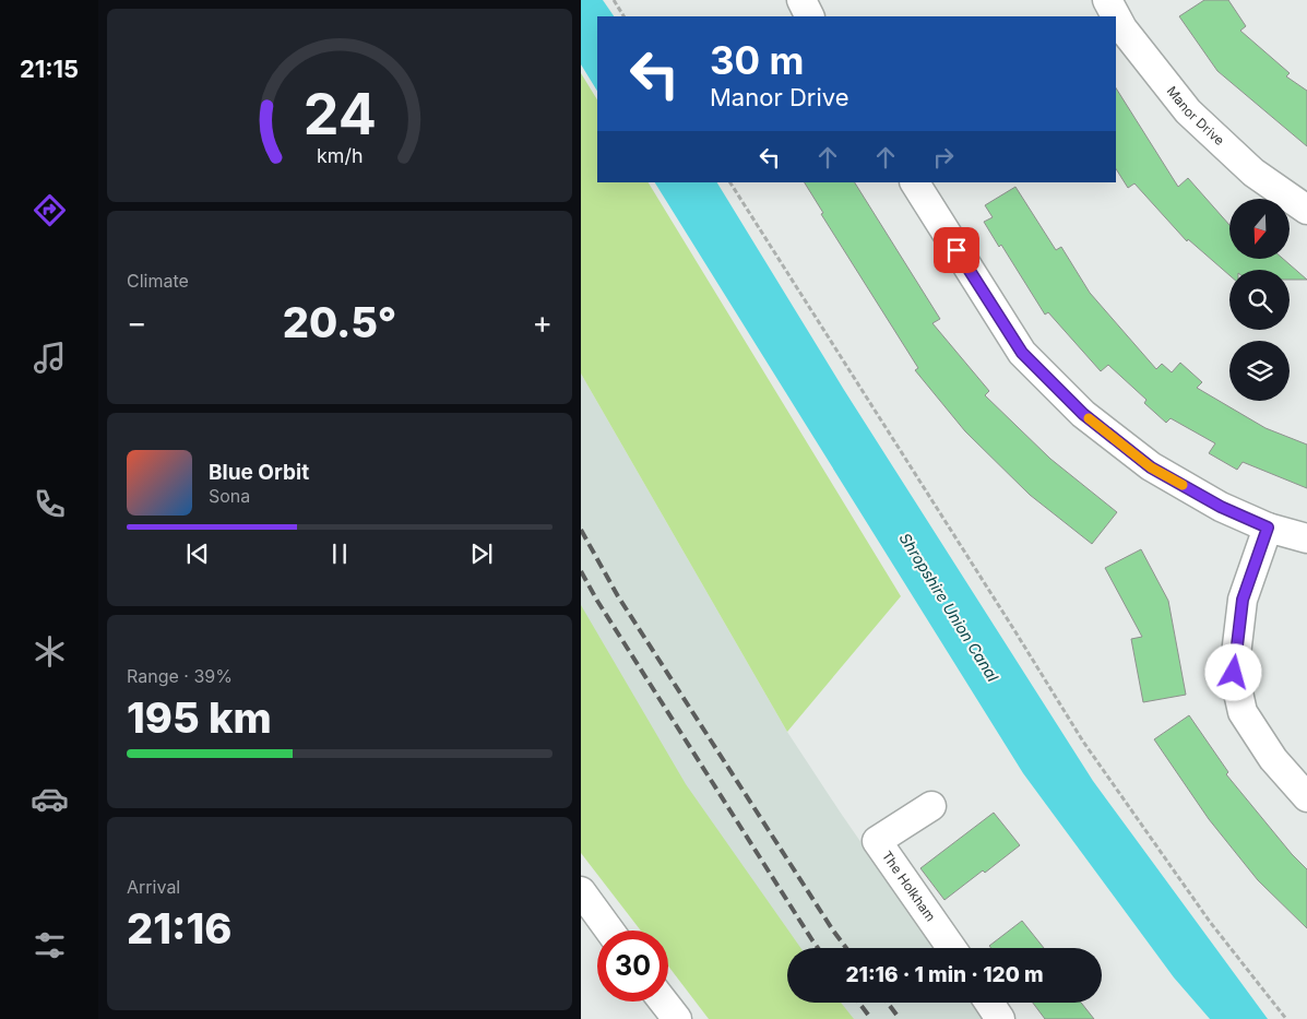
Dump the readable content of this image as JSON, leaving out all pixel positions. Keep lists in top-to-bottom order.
{
  "streets": {
    "street": ["Manor Drive", "The Holkham"]
  },
  "water": ["Shropshire Union Canal"],
  "north": "bottom",
  "page": {
    "tabs": "21:15",
    "turn": ["30 m", "Manor Drive"],
    "tile": [
      "Climate",
      ["Range · 39%", "195 km"],
      ["Arrival", "21:16"]
    ],
    "heat": ["−", "20.5°", "+"],
    "song": ["Blue Orbit", "Sona"],
    "limit": "30",
    "trip": "21:16 · 1 min · 120 m",
    "gauge": ["24", "km/h"]
  }
}
